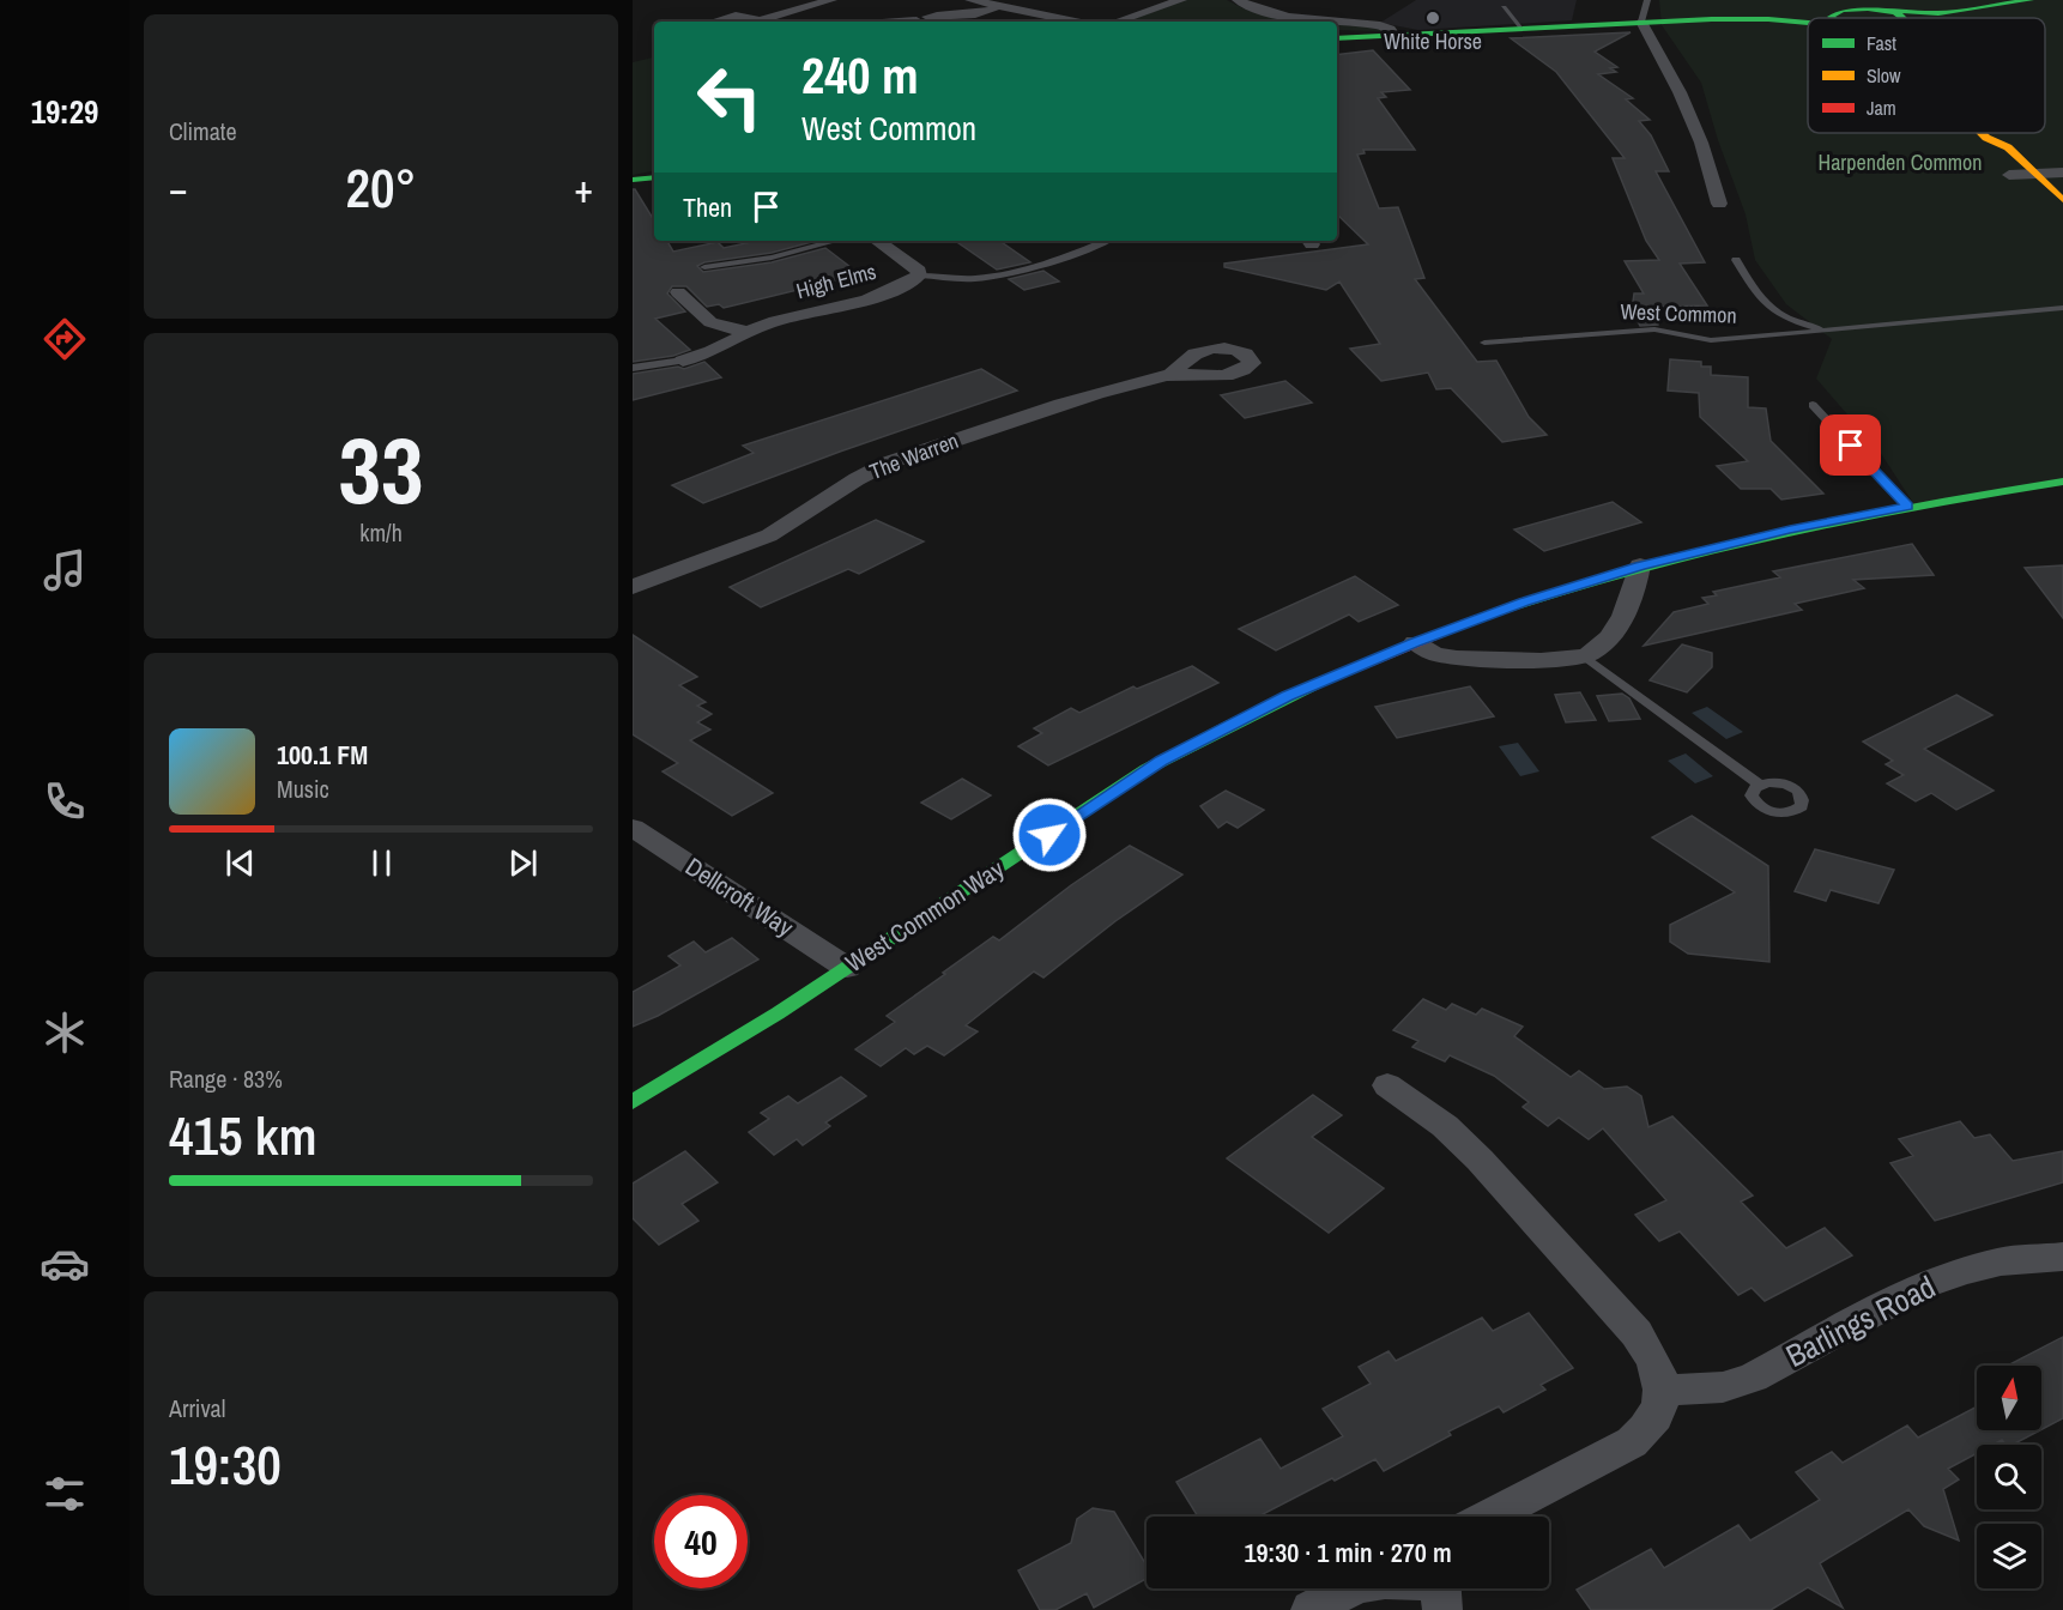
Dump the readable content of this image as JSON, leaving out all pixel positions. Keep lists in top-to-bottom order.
{
  "streets": {
    "main road": ["West Common Way"],
    "street": [
      "High Elms",
      "The Warren",
      "Dellcroft Way",
      "Barlings Road"
    ],
    "lane": ["West Common"]
  },
  "crossings": [
    ["Dellcroft Way", "West Common Way"]
  ],
  "parks": ["Harpenden Common"],
  "places": ["White Horse"],
  "legend": ["Fast", "Slow", "Jam"],
  "north": "top",
  "page": {
    "tabs": "19:29",
    "tile": [
      "Climate",
      ["33", "km/h"],
      ["Range · 83%", "415 km"],
      ["Arrival", "19:30"]
    ],
    "turn": ["240 m", "West Common"],
    "heat": ["−", "20°", "+"],
    "then": "Then",
    "song": ["100.1 FM", "Music"],
    "limit": "40",
    "trip": "19:30 · 1 min · 270 m"
  }
}
